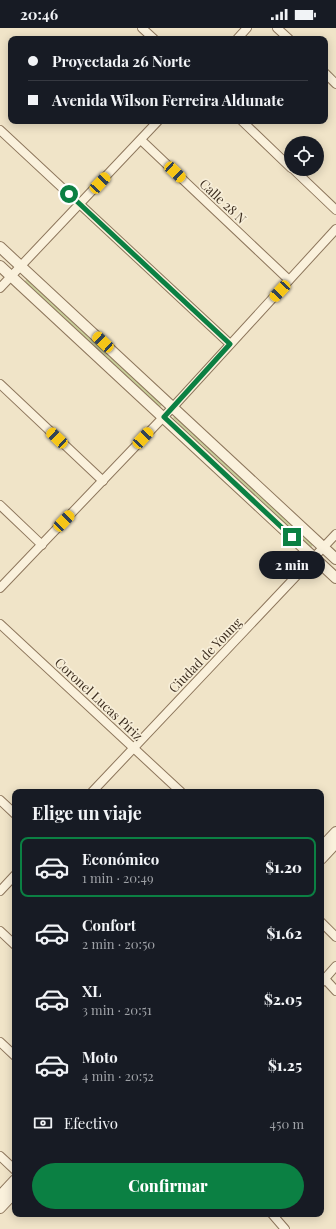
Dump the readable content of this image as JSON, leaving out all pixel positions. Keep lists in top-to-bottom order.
{
  "streets": {
    "street": ["Calle 28 N", "Ciudad de Young", "Coronel Lucas Píriz"]
  },
  "crossings": [
    ["Ciudad de Young", "Coronel Lucas Píriz"]
  ],
  "page": {
    "status": "20:46",
    "banner": ["Proyectada 26 Norte", "Avenida Wilson Ferreira Aldunate"],
    "bubble": "2 min",
    "heading": "Elige un viaje",
    "list": [
      {
        "name": "Económico",
        "note": "1 min · 20:49",
        "value": "$1.20"
      },
      {
        "name": "Confort",
        "note": "2 min · 20:50",
        "value": "$1.62"
      },
      {
        "name": "XL",
        "note": "3 min · 20:51",
        "value": "$2.05"
      },
      {
        "name": "Moto",
        "note": "4 min · 20:52",
        "value": "$1.25"
      }
    ],
    "pay": ["Efectivo", "450 m"],
    "buttons": "Confirmar"
  }
}
